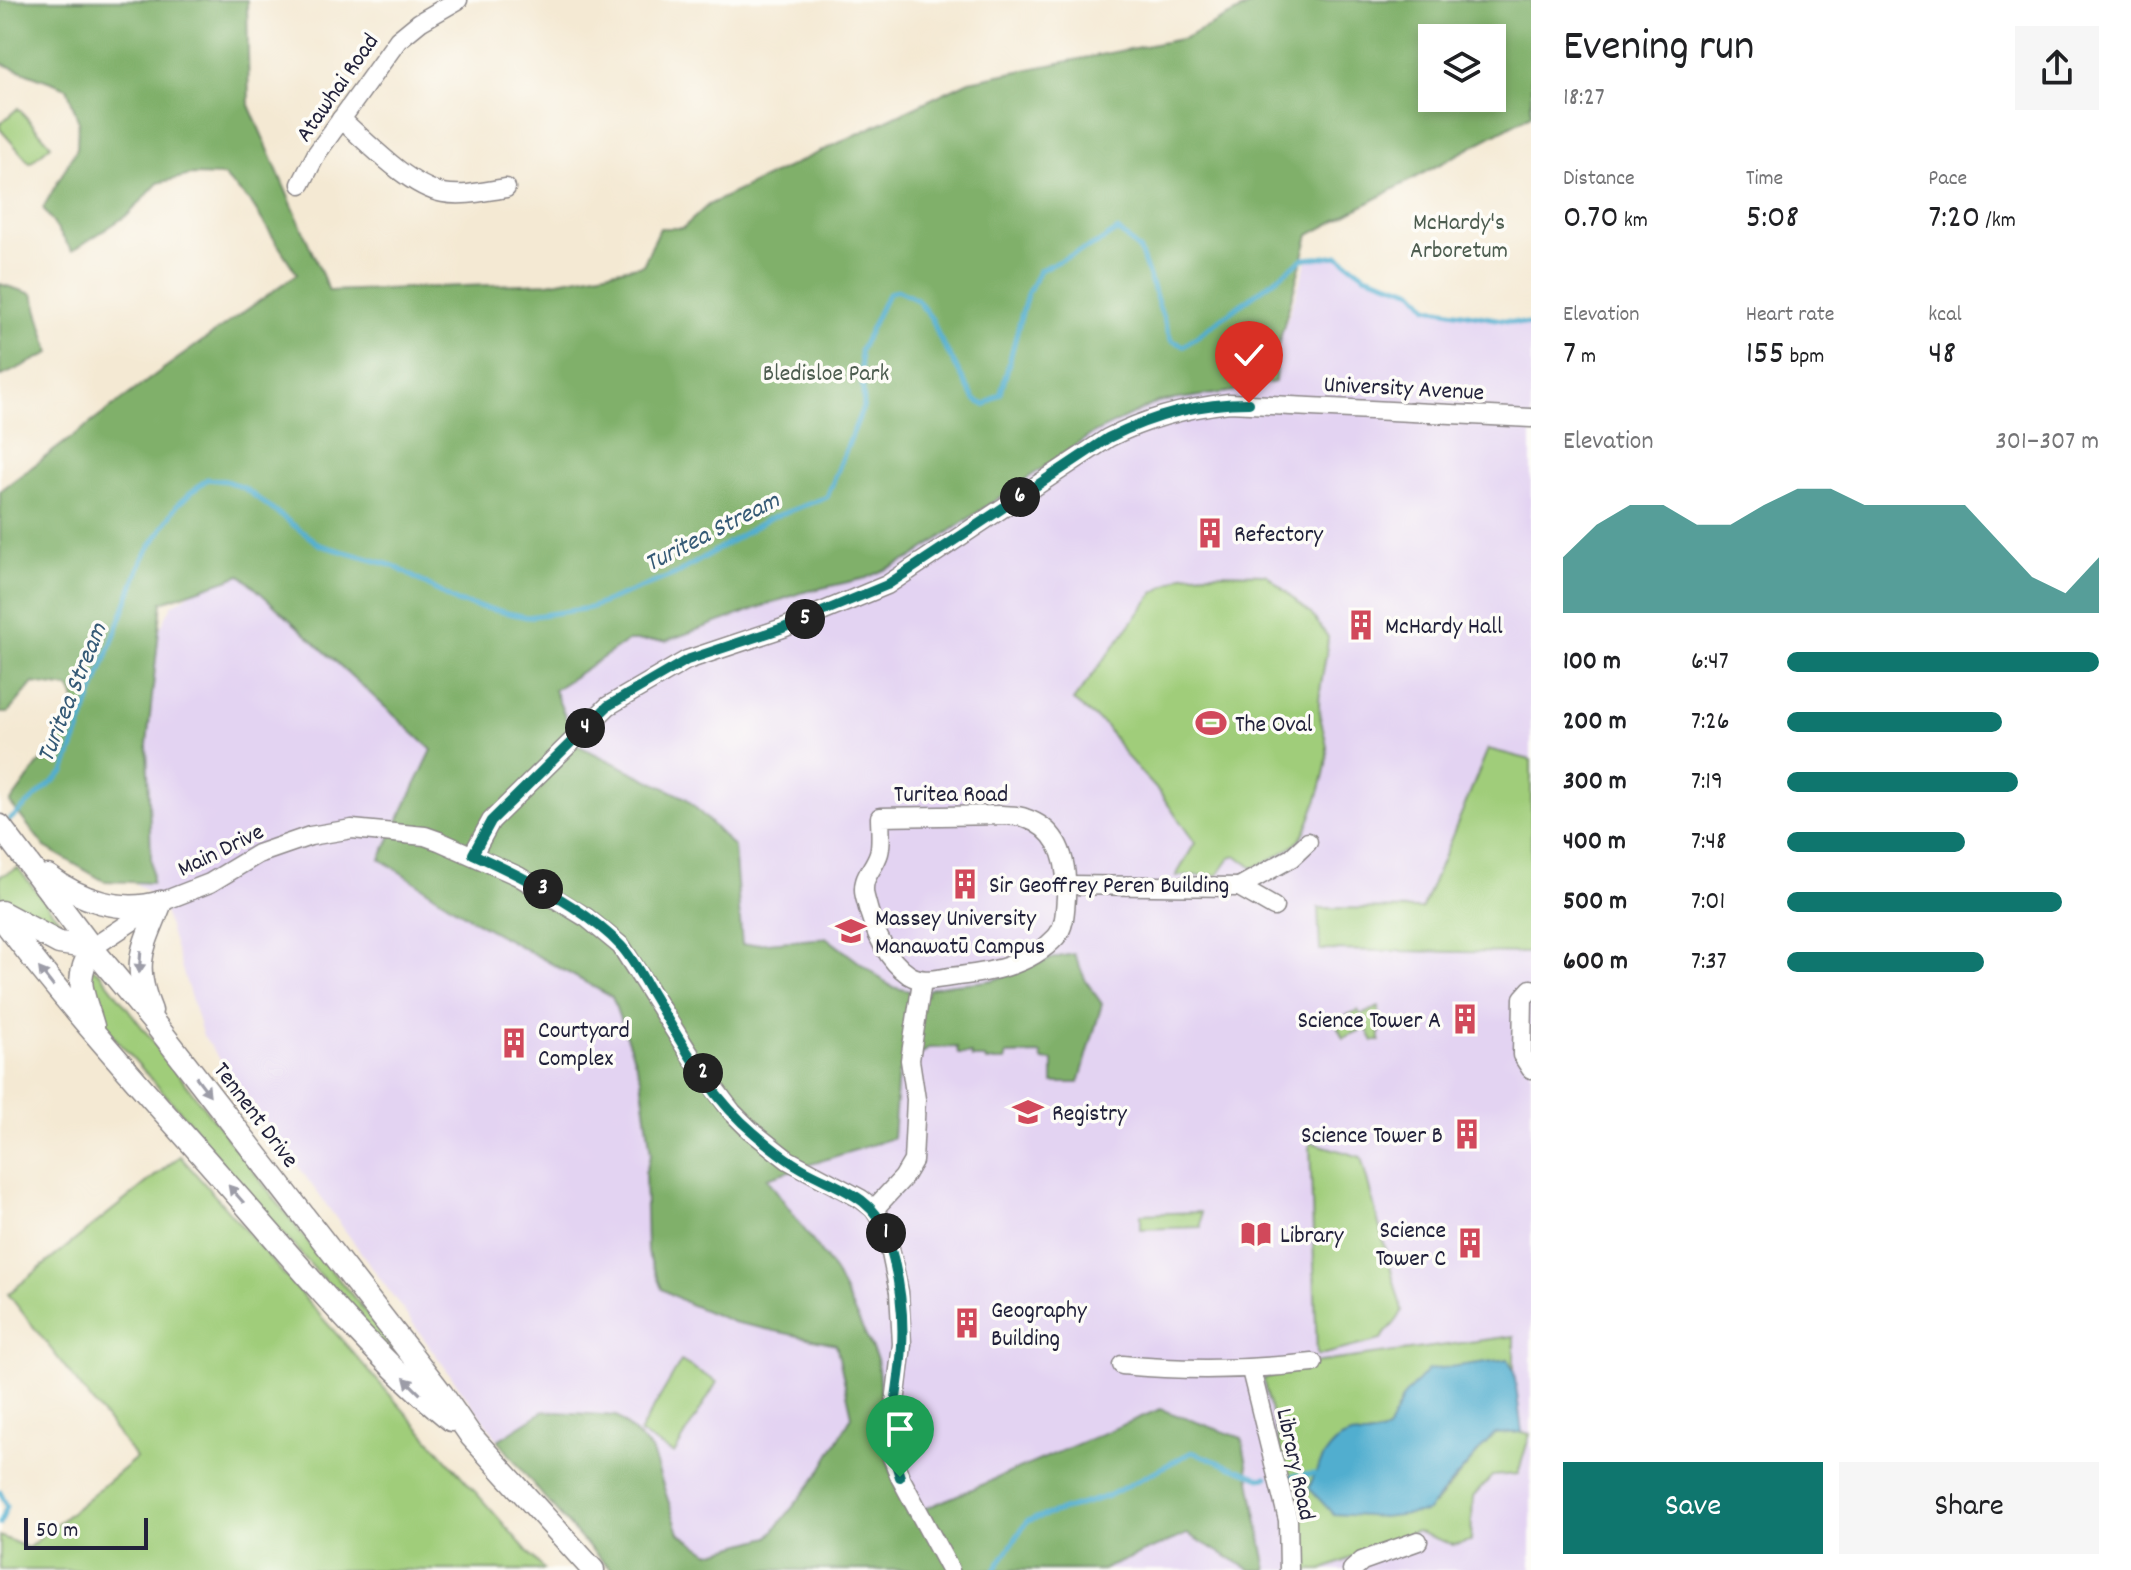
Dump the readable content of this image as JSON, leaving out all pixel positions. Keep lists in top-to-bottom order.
{
  "streets": {
    "main road": ["Tennent Drive"],
    "street": [
      "Atawhai Road",
      "University Avenue",
      "Turitea Road",
      "Main Drive",
      "Library Road"
    ]
  },
  "crossings": [
    ["University Avenue", "Main Drive"],
    ["Main Drive", "Tennent Drive"]
  ],
  "water": ["Turitea Stream"],
  "parks": ["McHardy's Arboretum", "Bledisloe Park"],
  "places": {
    "building": [
      "Refectory",
      "McHardy Hall",
      "Sir Geoffrey Peren Building",
      "Science Tower A",
      "Courtyard Complex",
      "Science Tower B",
      "Science Tower C",
      "Geography Building"
    ],
    "sports": ["The Oval"],
    "school or university": ["Massey University Manawatū Campus", "Registry"],
    "library": ["Library"]
  },
  "scale_bar": "50 m",
  "page": {
    "heading": ["Evening run", "18:27"],
    "stats": [
      ["Distance", "0.70 km"],
      ["Time", "5:08"],
      ["Pace", "7:20 /km"],
      ["Elevation", "7 m"],
      ["Heart rate", "155 bpm"],
      ["kcal", "48"]
    ],
    "chart": ["Elevation", "301–307 m"],
    "pins": [
      "6",
      "5",
      "4",
      "3",
      "2",
      "1"
    ],
    "list": [
      {
        "name": "100 m",
        "note": "6:47"
      },
      {
        "name": "200 m",
        "note": "7:26"
      },
      {
        "name": "300 m",
        "note": "7:19"
      },
      {
        "name": "400 m",
        "note": "7:48"
      },
      {
        "name": "500 m",
        "note": "7:01"
      },
      {
        "name": "600 m",
        "note": "7:37"
      }
    ],
    "buttons": ["Save", "Share"],
    "scale": "50 m"
  }
}
